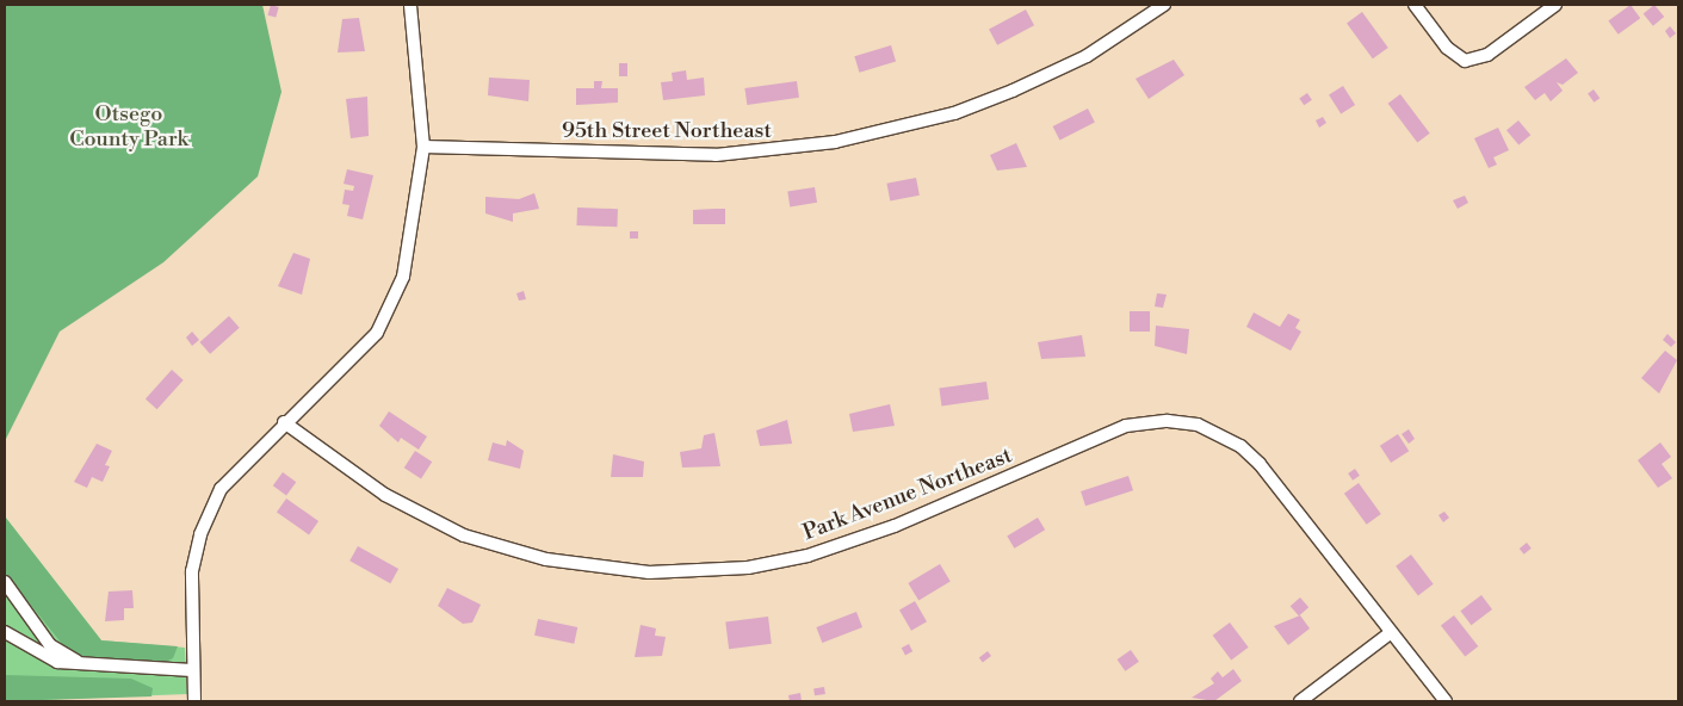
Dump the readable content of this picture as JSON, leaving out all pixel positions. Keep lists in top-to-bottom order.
{
  "streets": {
    "street": ["95th Street Northeast", "Park Avenue Northeast"]
  },
  "parks": ["Otsego County Park"]
}
